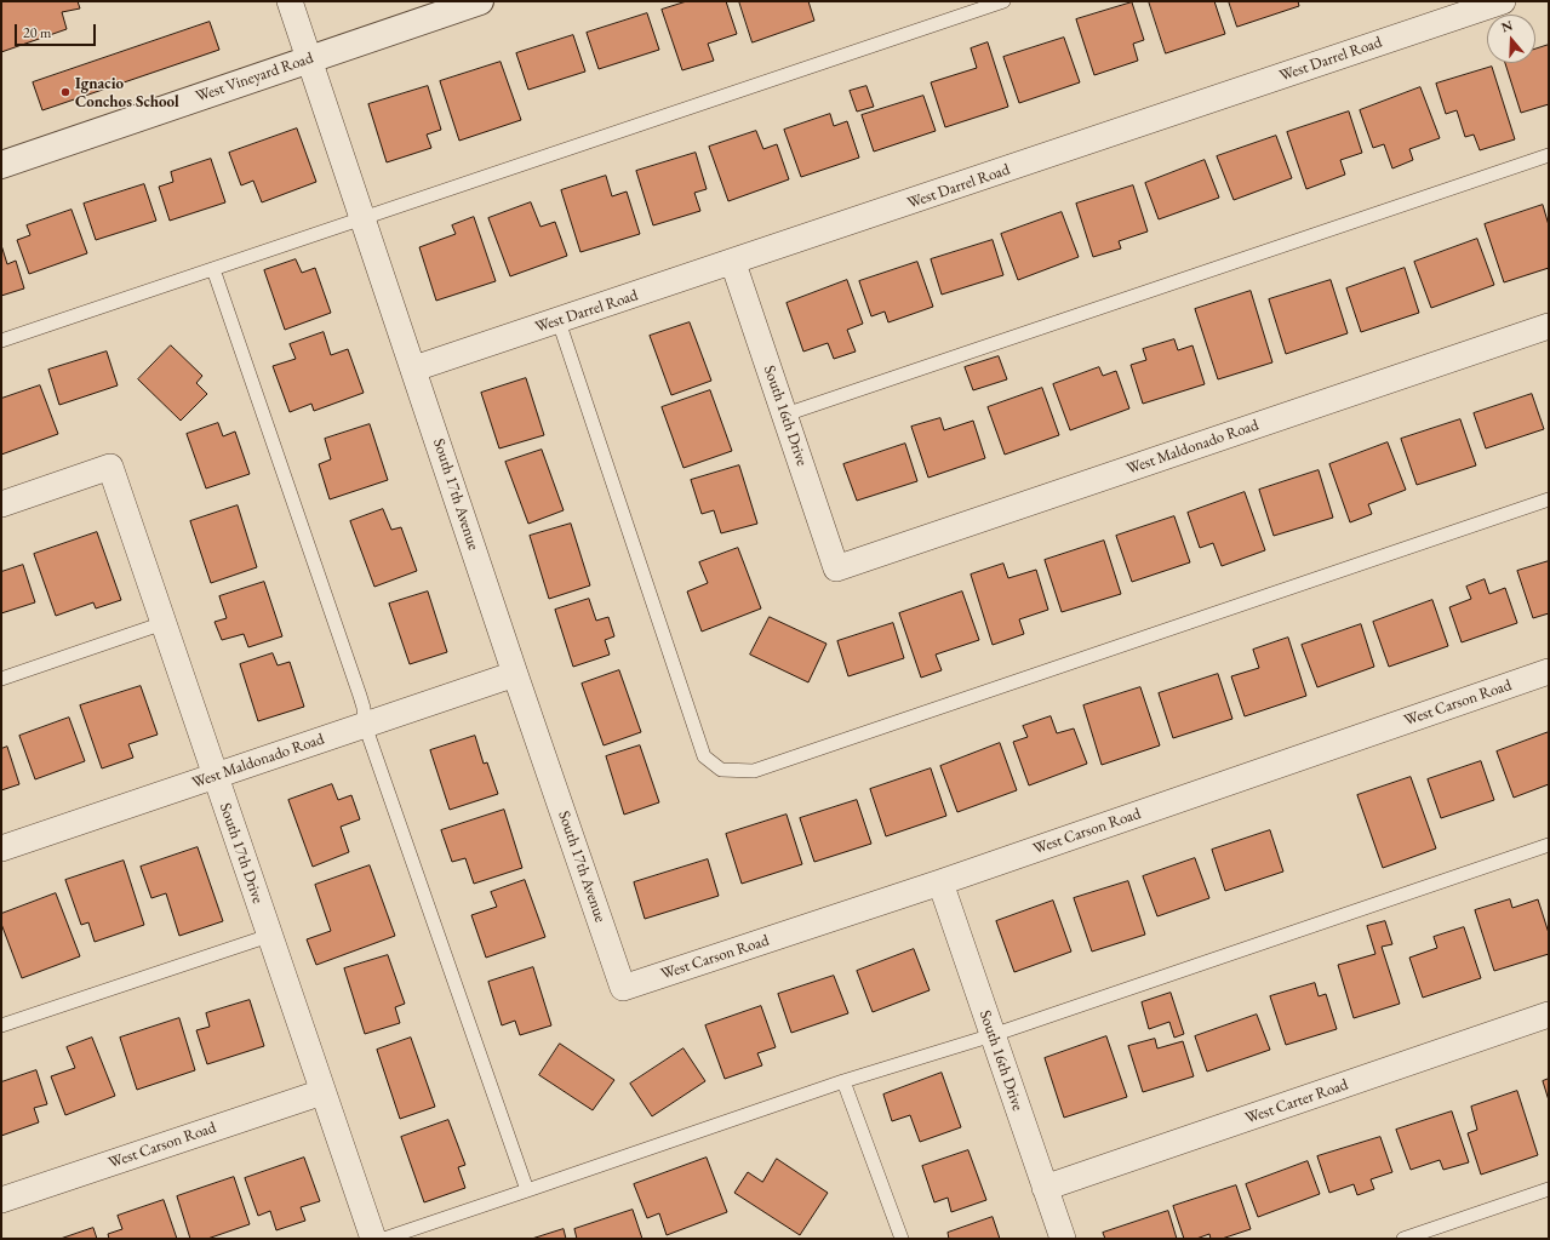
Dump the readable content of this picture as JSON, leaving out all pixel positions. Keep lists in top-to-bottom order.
{
  "streets": {
    "street": [
      "West Darrel Road",
      "West Vineyard Road",
      "South 16th Drive",
      "West Maldonado Road",
      "South 17th Avenue",
      "West Carson Road",
      "South 17th Drive",
      "West Carter Road"
    ]
  },
  "crossings": [
    ["West Darrel Road", "South 16th Drive"],
    ["West Darrel Road", "South 17th Avenue"],
    ["West Vineyard Road", "South 17th Avenue"],
    ["South 16th Drive", "West Maldonado Road"],
    ["South 16th Drive", "West Carson Road"],
    ["South 16th Drive", "West Carter Road"],
    ["West Maldonado Road", "South 17th Avenue"],
    ["West Maldonado Road", "South 17th Drive"],
    ["South 17th Avenue", "West Carson Road"],
    ["West Carson Road", "South 17th Drive"]
  ],
  "places": ["Ignacio Conchos School"],
  "scale_bar": "20 m",
  "north": "top"
}
